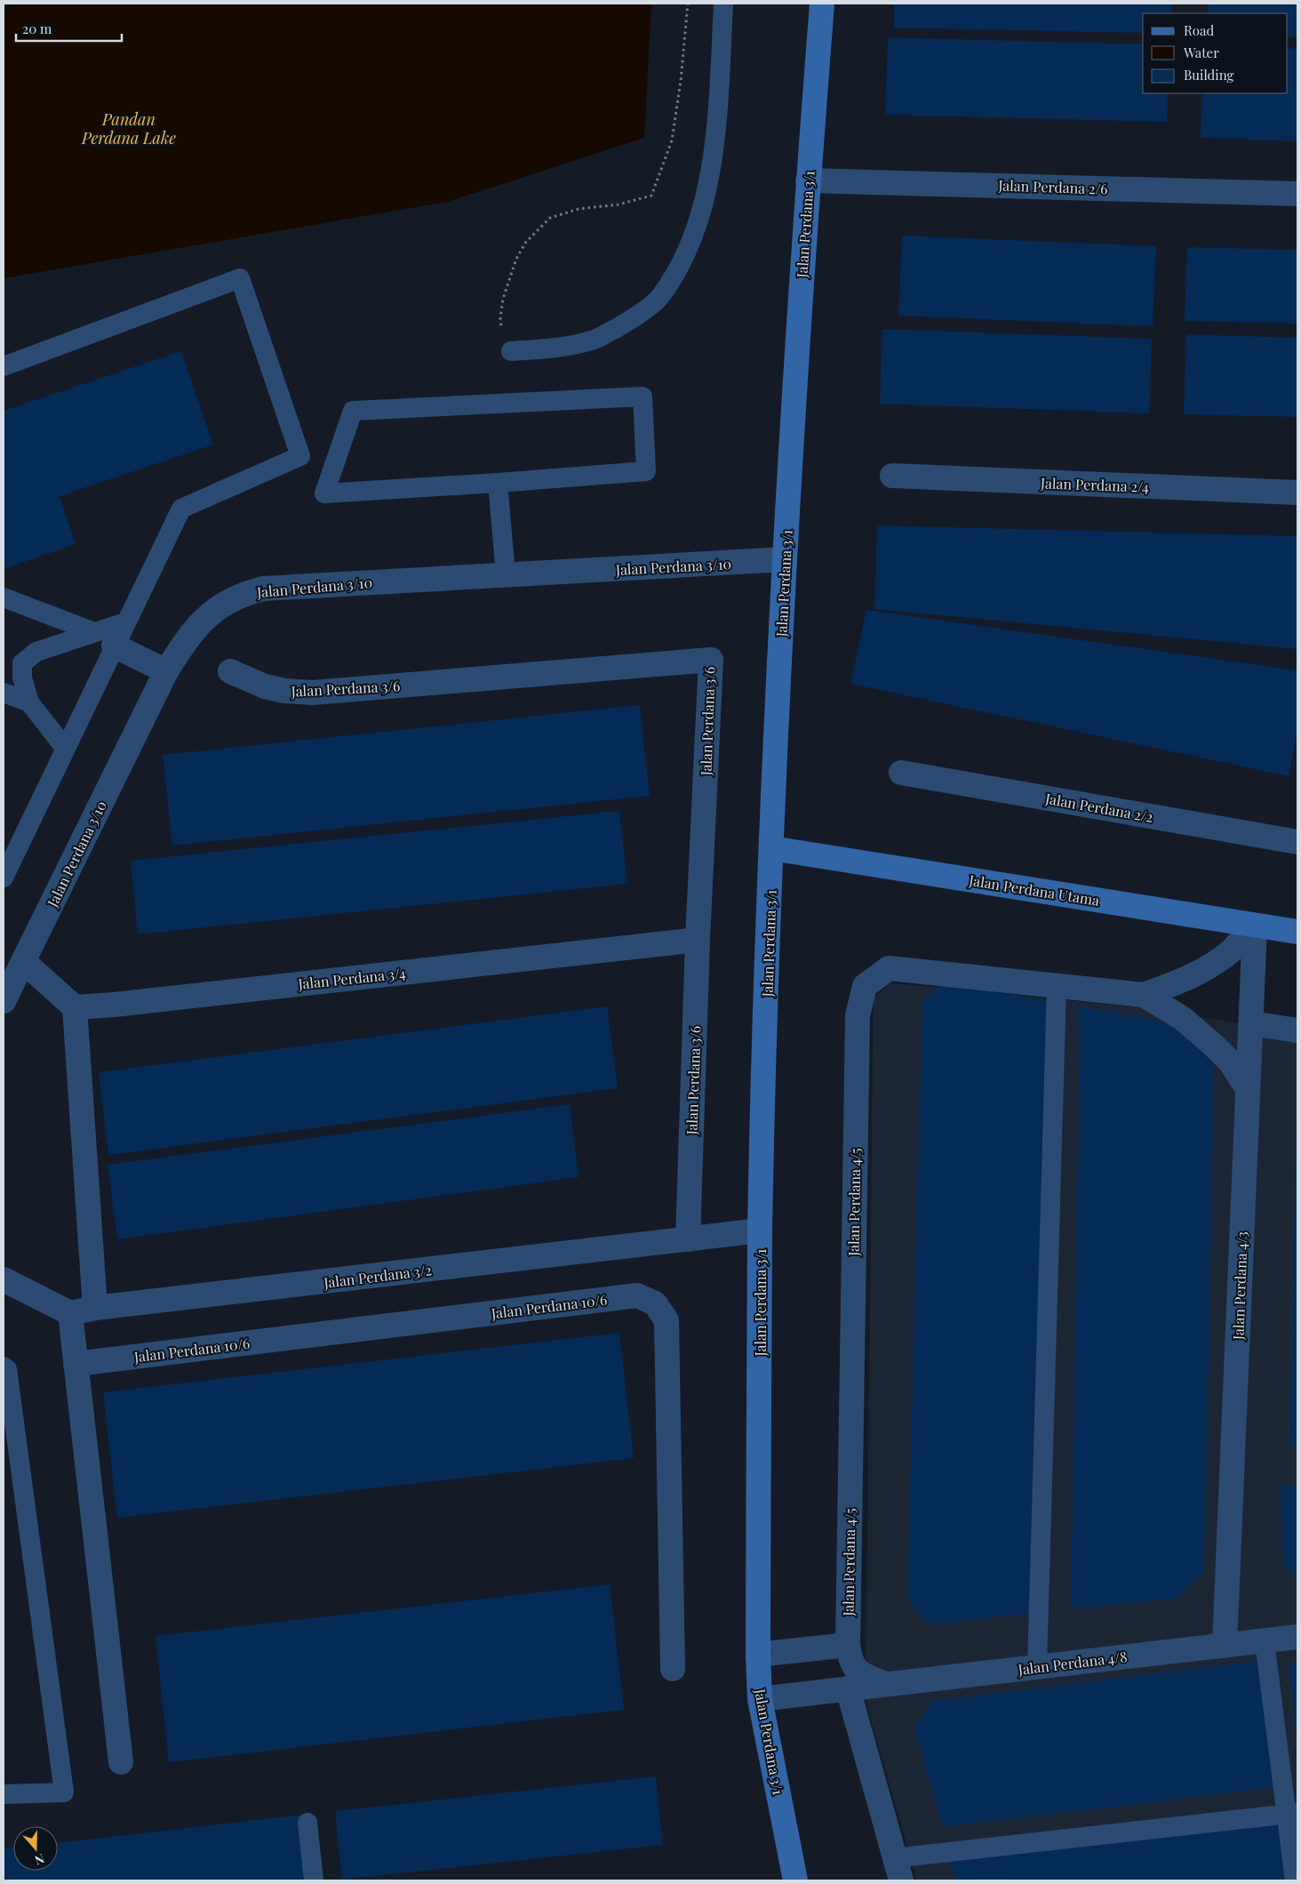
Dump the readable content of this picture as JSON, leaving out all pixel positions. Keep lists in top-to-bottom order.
{
  "streets": {
    "street": [
      "Jalan Perdana 2/6",
      "Jalan Perdana 3/1",
      "Jalan Perdana 2/4",
      "Jalan Perdana 3/10",
      "Jalan Perdana 3/6",
      "Jalan Perdana 2/2",
      "Jalan Perdana Utama",
      "Jalan Perdana 3/4",
      "Jalan Perdana 4/5",
      "Jalan Perdana 3/2",
      "Jalan Perdana 4/3",
      "Jalan Perdana 10/6",
      "Jalan Perdana 4/8"
    ]
  },
  "crossings": [
    ["Jalan Perdana 2/6", "Jalan Perdana 3/1"],
    ["Jalan Perdana 3/1", "Jalan Perdana 3/10"],
    ["Jalan Perdana 3/1", "Jalan Perdana Utama"],
    ["Jalan Perdana 3/1", "Jalan Perdana 3/2"],
    ["Jalan Perdana 3/1", "Jalan Perdana 4/8"],
    ["Jalan Perdana 3/6", "Jalan Perdana 3/4"],
    ["Jalan Perdana 3/6", "Jalan Perdana 3/2"],
    ["Jalan Perdana Utama", "Jalan Perdana 4/5"],
    ["Jalan Perdana Utama", "Jalan Perdana 4/3"],
    ["Jalan Perdana 4/5", "Jalan Perdana 4/3"],
    ["Jalan Perdana 4/5", "Jalan Perdana 4/8"],
    ["Jalan Perdana 4/3", "Jalan Perdana 4/8"]
  ],
  "water": ["Pandan Perdana Lake"],
  "legend": ["Road", "Water", "Building"],
  "scale_bar": "20 m",
  "north": "bottom"
}
